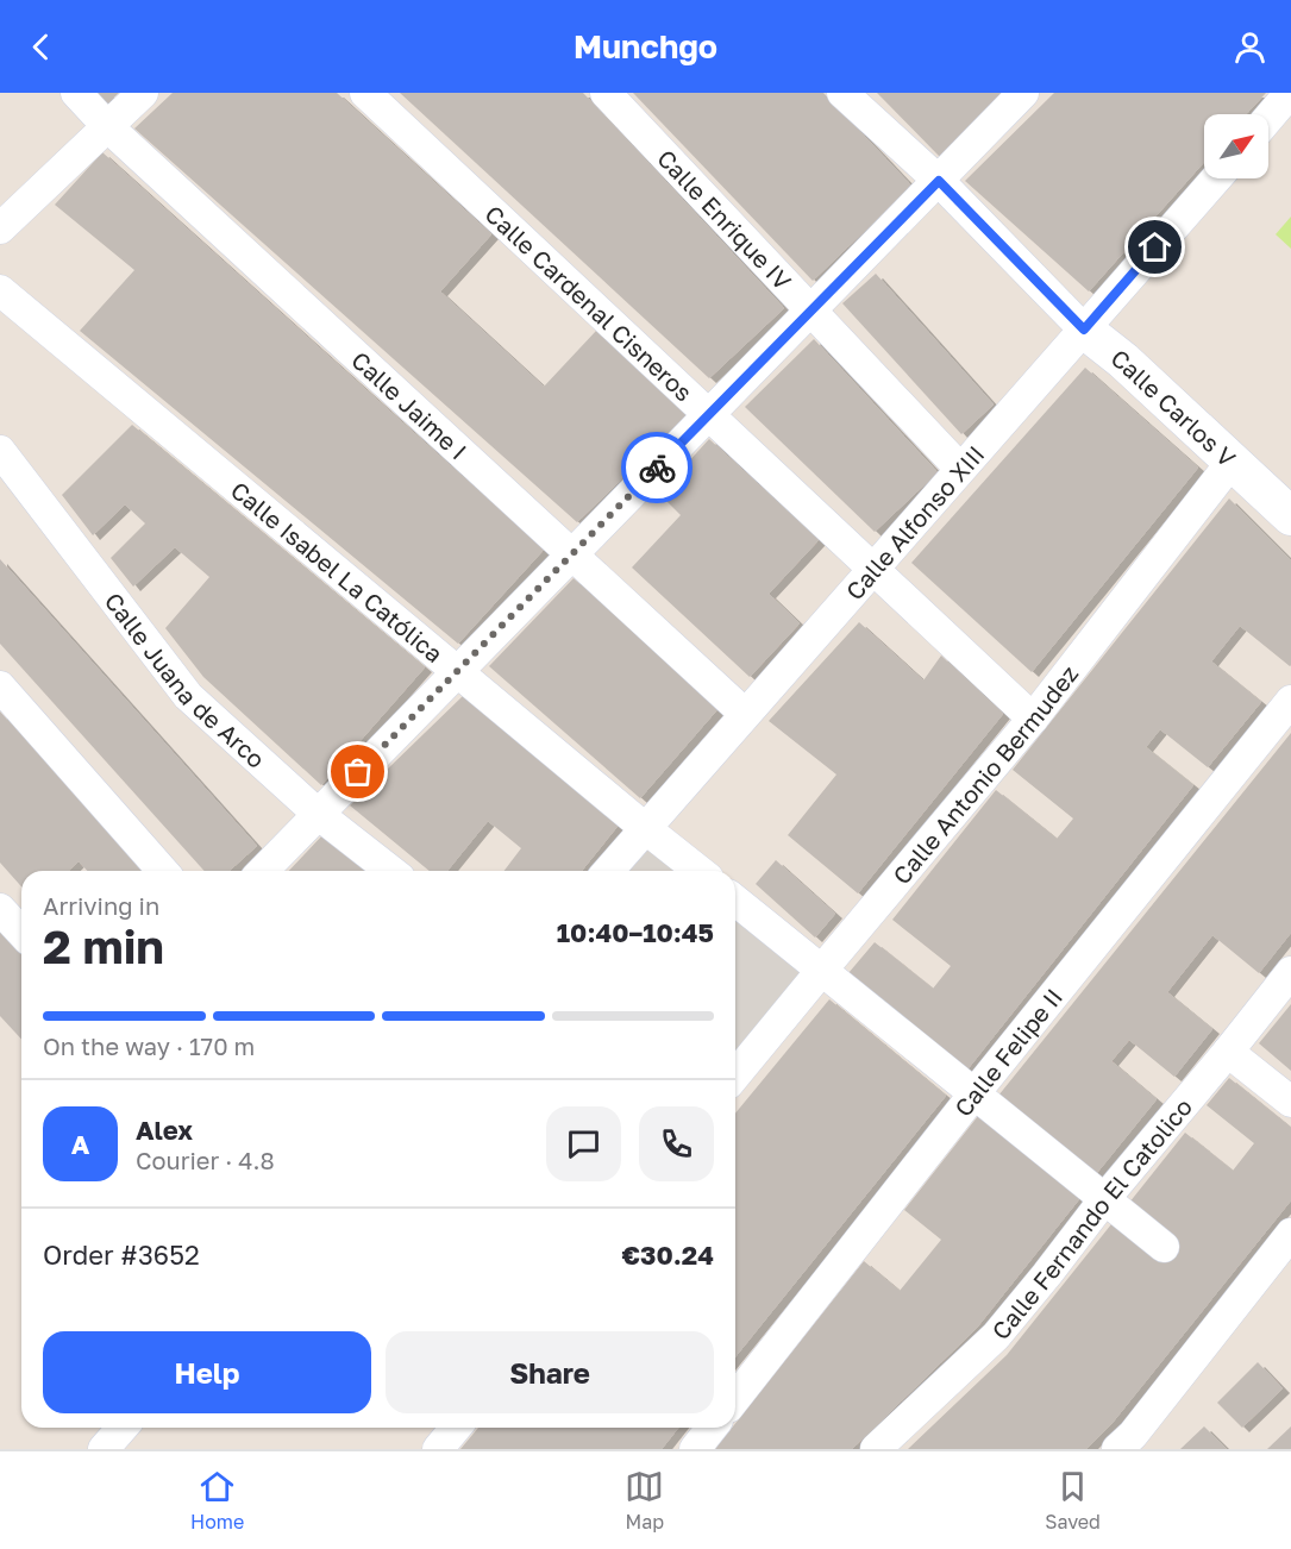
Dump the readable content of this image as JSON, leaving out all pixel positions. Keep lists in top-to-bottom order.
{
  "streets": {
    "street": [
      "Calle Enrique IV",
      "Calle Cardenal Cisneros",
      "Calle Jaime I",
      "Calle Carlos V",
      "Calle Alfonso XIII",
      "Calle Isabel La Católica",
      "Calle Juana de Arco",
      "Calle Antonio Bermudez",
      "Calle Felipe II",
      "Calle Fernando El Catolico"
    ]
  },
  "crossings": [
    ["Calle Enrique IV", "Calle Alfonso XIII"],
    ["Calle Cardenal Cisneros", "Calle Alfonso XIII"],
    ["Calle Cardenal Cisneros", "Calle Antonio Bermudez"],
    ["Calle Jaime I", "Calle Alfonso XIII"],
    ["Calle Carlos V", "Calle Alfonso XIII"],
    ["Calle Carlos V", "Calle Antonio Bermudez"],
    ["Calle Alfonso XIII", "Calle Isabel La Católica"]
  ],
  "north": "top right",
  "page": {
    "header": "Munchgo",
    "heading": ["2 min", "Arriving in", "10:40–10:45"],
    "panel": [
      "Alex",
      "Courier · 4.8",
      "Order #3652",
      "€30.24"
    ],
    "bar": "On the way · 170 m",
    "round": "A",
    "buttons": ["Help", "Share"],
    "tabs": ["Home", "Map", "Saved"]
  }
}
